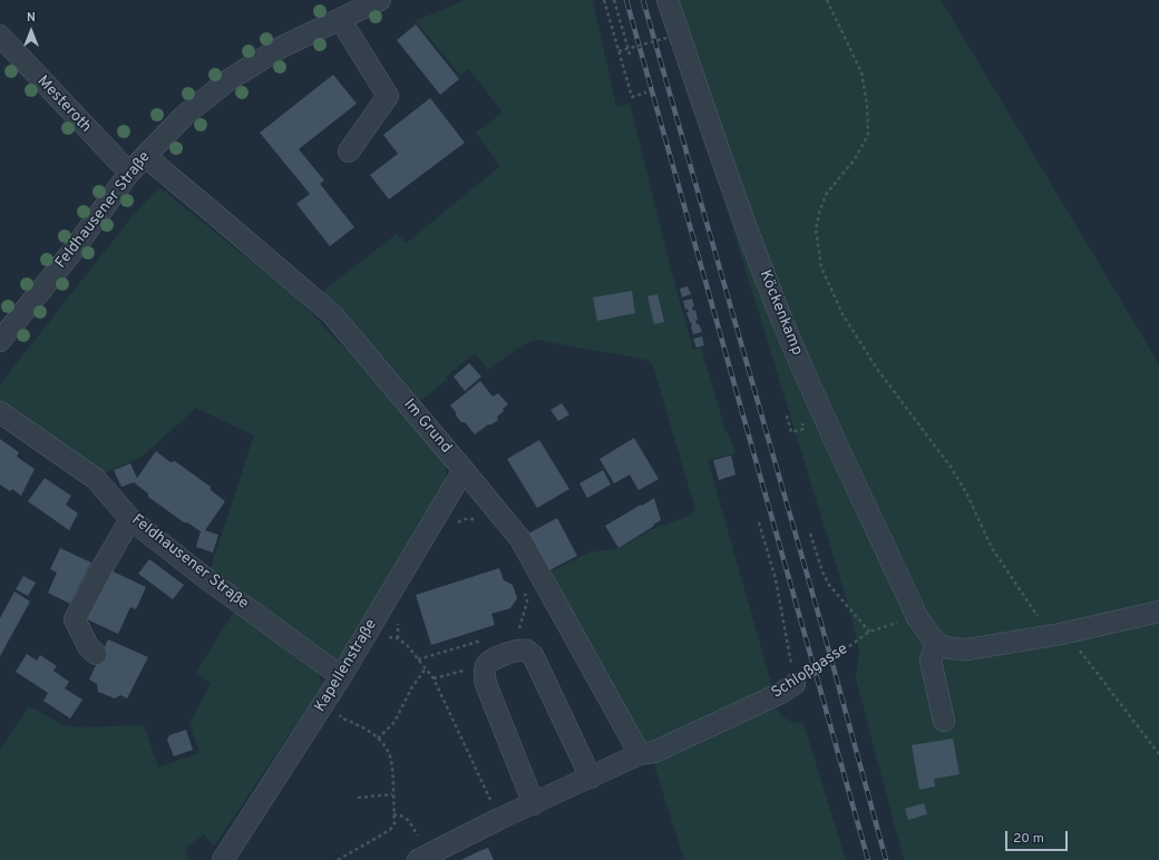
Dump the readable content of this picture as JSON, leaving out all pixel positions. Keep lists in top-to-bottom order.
{
  "streets": {
    "street": [
      "Mesteroth",
      "Feldhausener Straße",
      "Köckenkamp",
      "Im Grund",
      "Kapellenstraße",
      "Schloßgasse"
    ]
  },
  "crossings": [
    ["Mesteroth", "Feldhausener Straße"],
    ["Feldhausener Straße", "Im Grund"],
    ["Feldhausener Straße", "Kapellenstraße"],
    ["Köckenkamp", "Schloßgasse"],
    ["Im Grund", "Kapellenstraße"],
    ["Im Grund", "Schloßgasse"]
  ],
  "scale_bar": "20 m",
  "north": "top"
}
